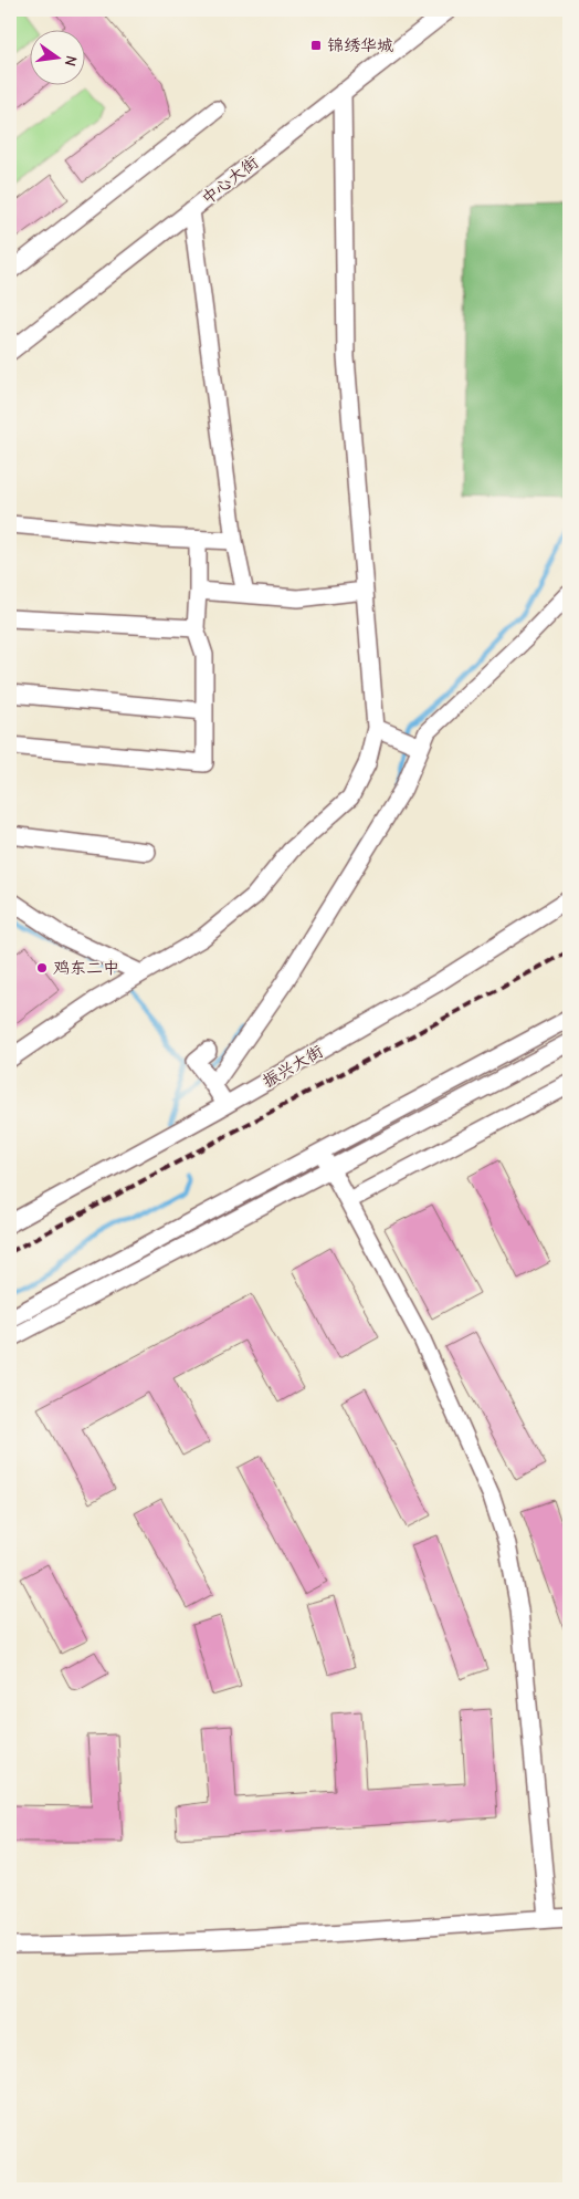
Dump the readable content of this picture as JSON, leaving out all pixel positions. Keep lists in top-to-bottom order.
{
  "streets": {
    "street": ["中心大街", "振兴大街"]
  },
  "places": {
    "transit": ["锦绣华城"],
    "other": ["鸡东二中"]
  },
  "north": "right"
}
